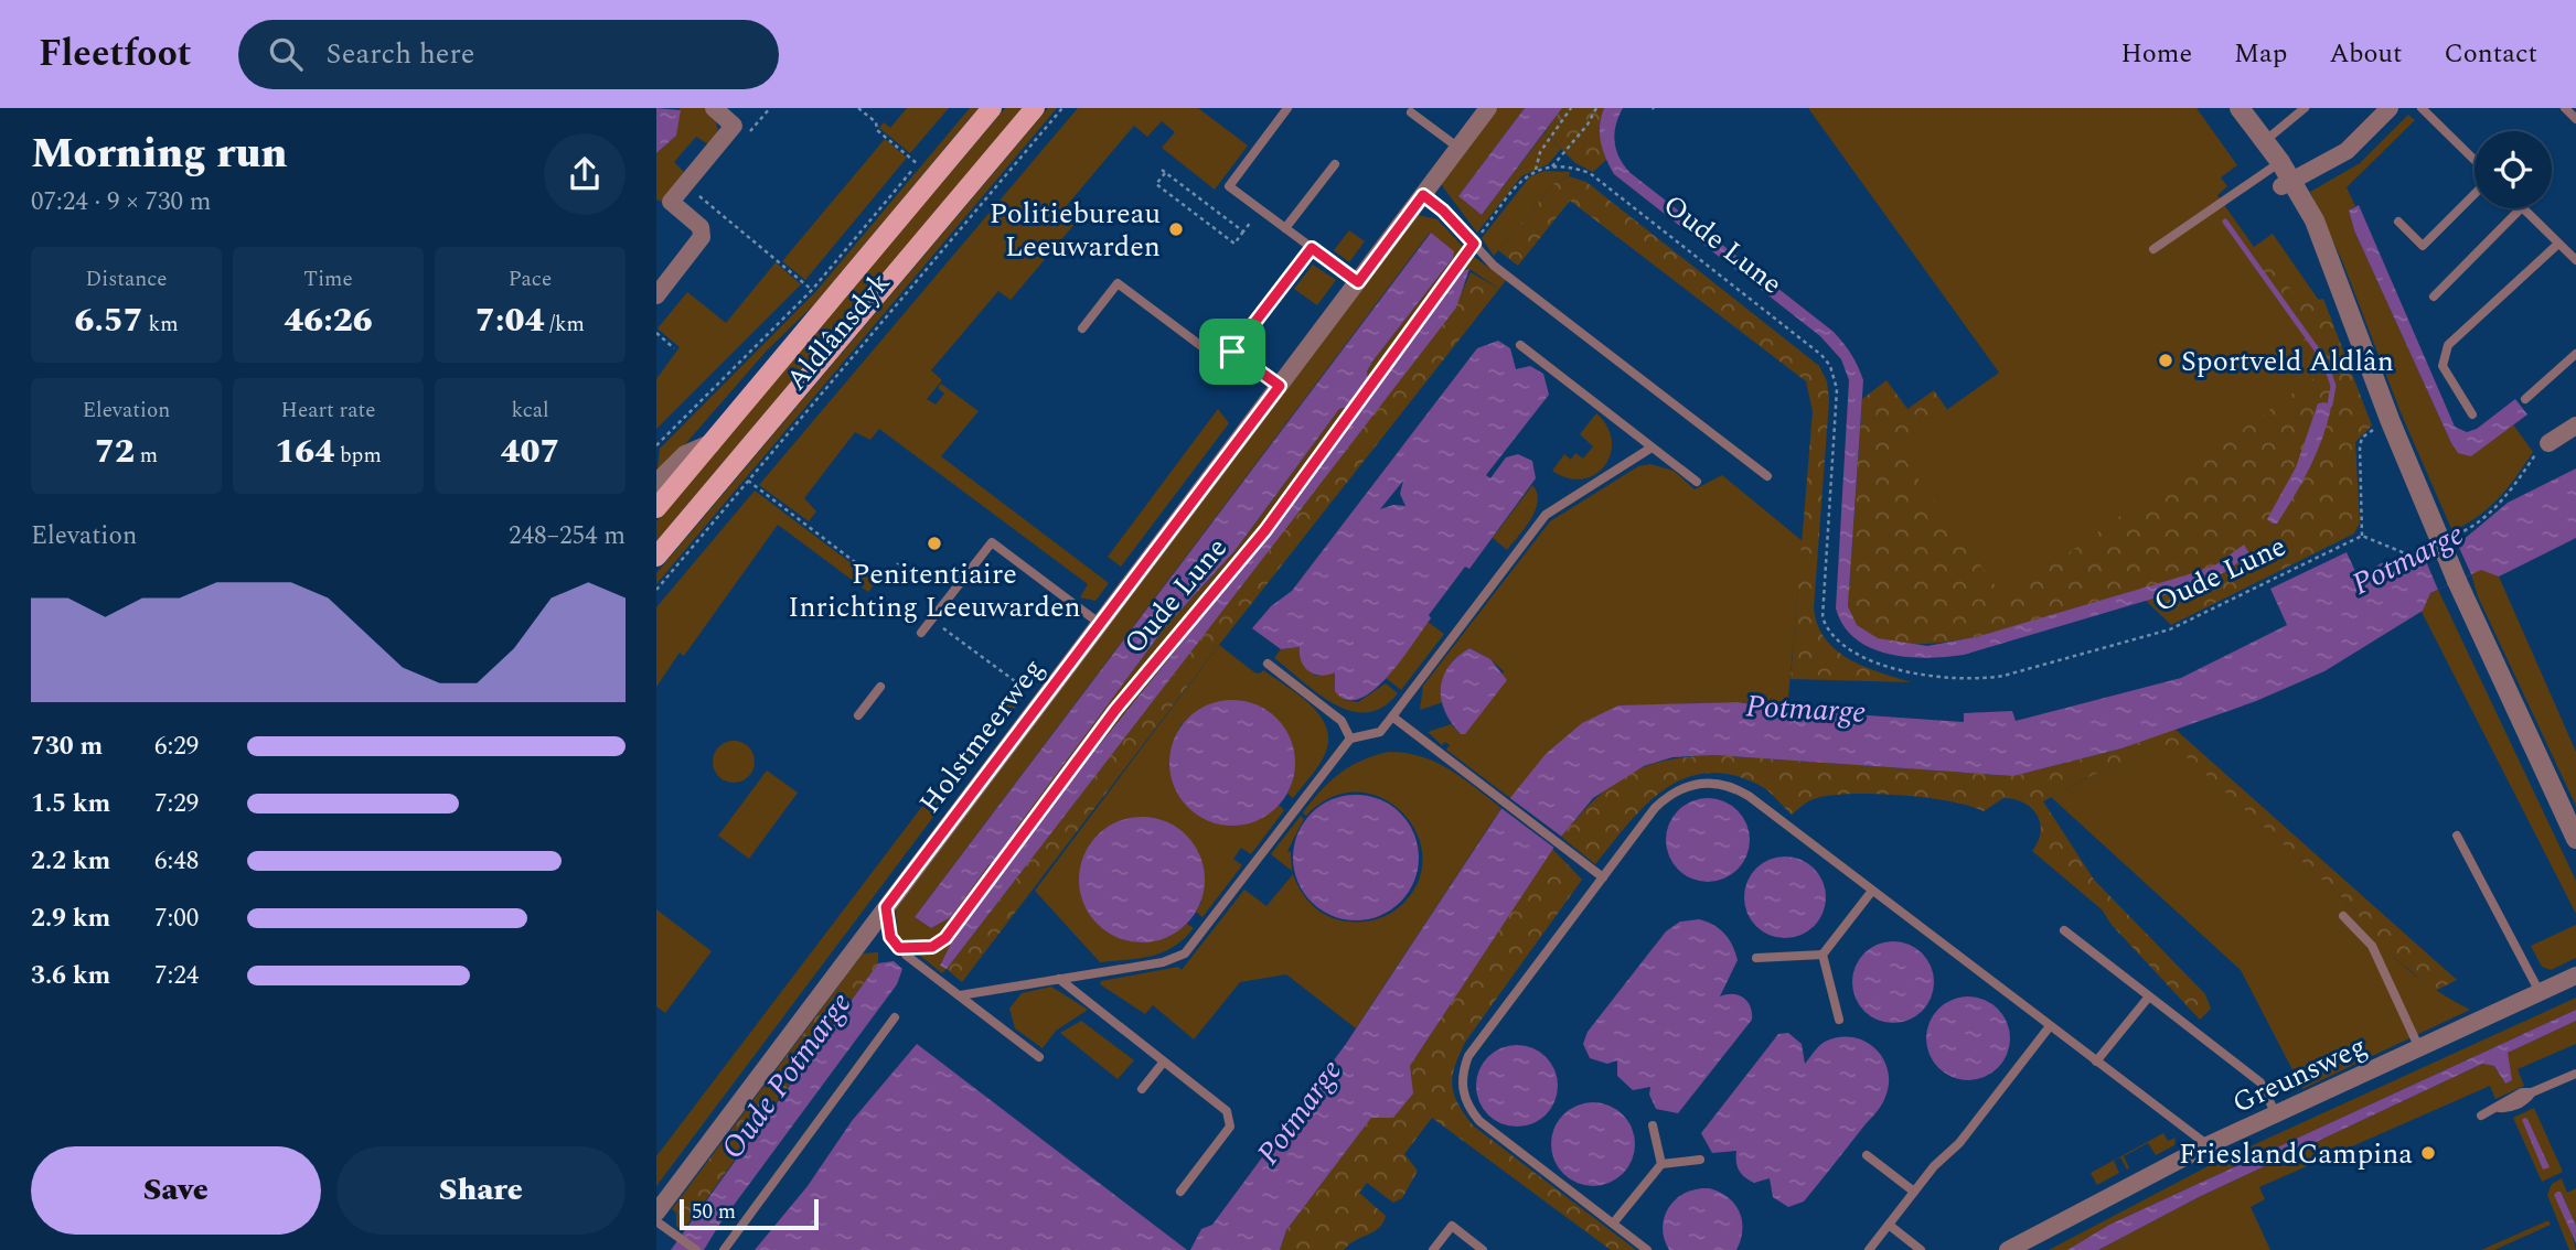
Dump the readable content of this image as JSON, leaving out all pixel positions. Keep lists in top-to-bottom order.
{
  "streets": {
    "main road": ["Aldlânsdyk"],
    "street": ["Holstmeerweg", "Greunsweg"],
    "path": ["Oude Lune"]
  },
  "water": ["Potmarge", "Oude Potmarge"],
  "places": [
    "Politiebureau Leeuwarden",
    "Sportveld Aldlân",
    "Penitentiaire Inrichting Leeuwarden",
    "FrieslandCampina"
  ],
  "scale_bar": "50 m",
  "page": {
    "header": "Fleetfoot",
    "search": "Search here",
    "nav": [
      "Home",
      "Map",
      "About",
      "Contact"
    ],
    "heading": ["Morning run", "07:24 · 9 × 730 m"],
    "stats": [
      ["Distance", "6.57 km"],
      ["Time", "46:26"],
      ["Pace", "7:04 /km"],
      ["Elevation", "72 m"],
      ["Heart rate", "164 bpm"],
      ["kcal", "407"]
    ],
    "chart": ["Elevation", "248–254 m"],
    "list": [
      {
        "name": "730 m",
        "note": "6:29"
      },
      {
        "name": "1.5 km",
        "note": "7:29"
      },
      {
        "name": "2.2 km",
        "note": "6:48"
      },
      {
        "name": "2.9 km",
        "note": "7:00"
      },
      {
        "name": "3.6 km",
        "note": "7:24"
      }
    ],
    "buttons": ["Save", "Share"],
    "scale": "50 m"
  }
}
